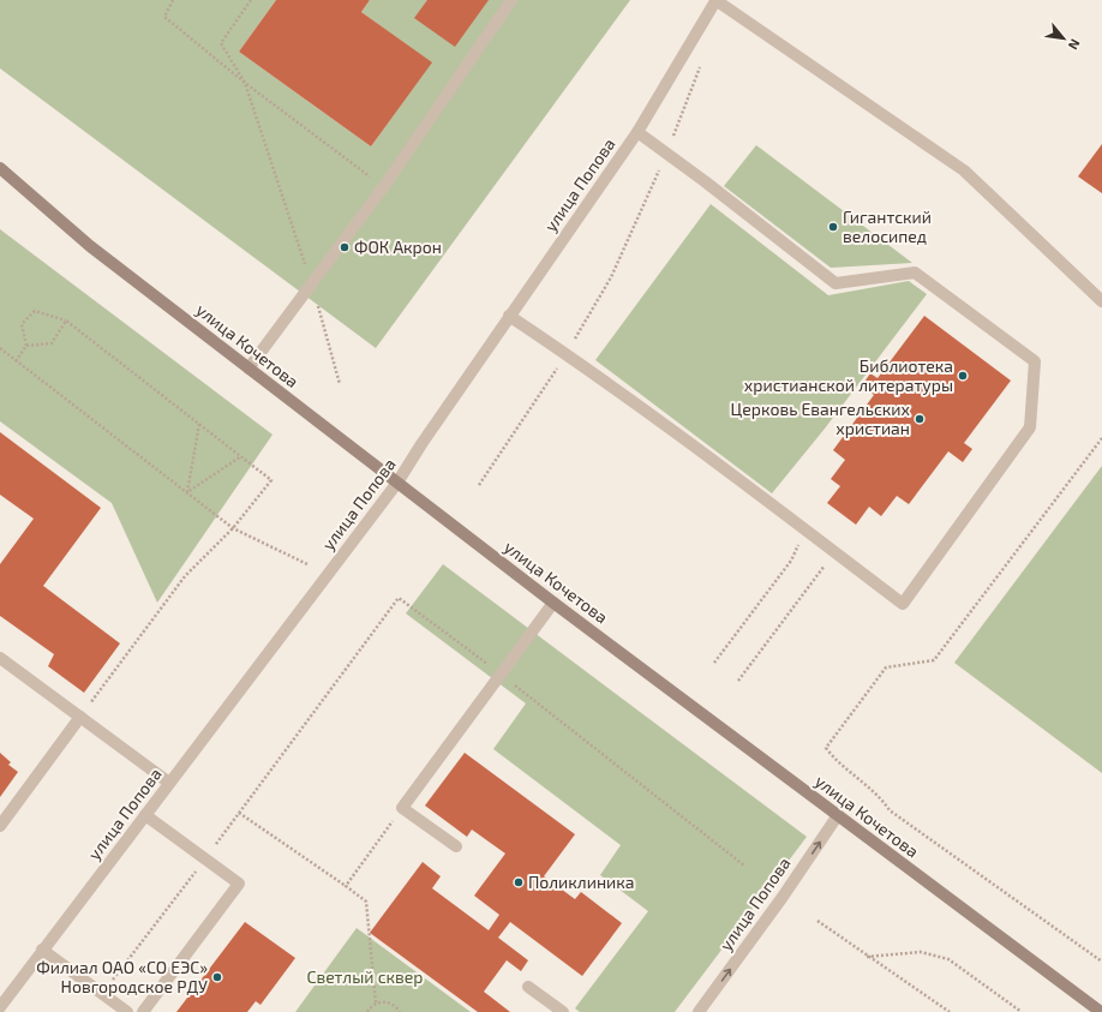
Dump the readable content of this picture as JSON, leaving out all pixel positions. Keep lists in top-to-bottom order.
{
  "streets": {
    "main road": ["улица Кочетова"],
    "street": ["улица Попова"]
  },
  "crossings": [
    ["улица Попова", "улица Кочетова"]
  ],
  "parks": ["Светлый сквер"],
  "places": [
    "Гигантский велосипед",
    "ФОК Акрон",
    "Библиотека христианской литературы",
    "Церковь Евангельских христиан",
    "Поликлиника",
    "Филиал ОАО «СО ЕЭС» Новгородское РДУ"
  ],
  "north": "bottom right"
}
